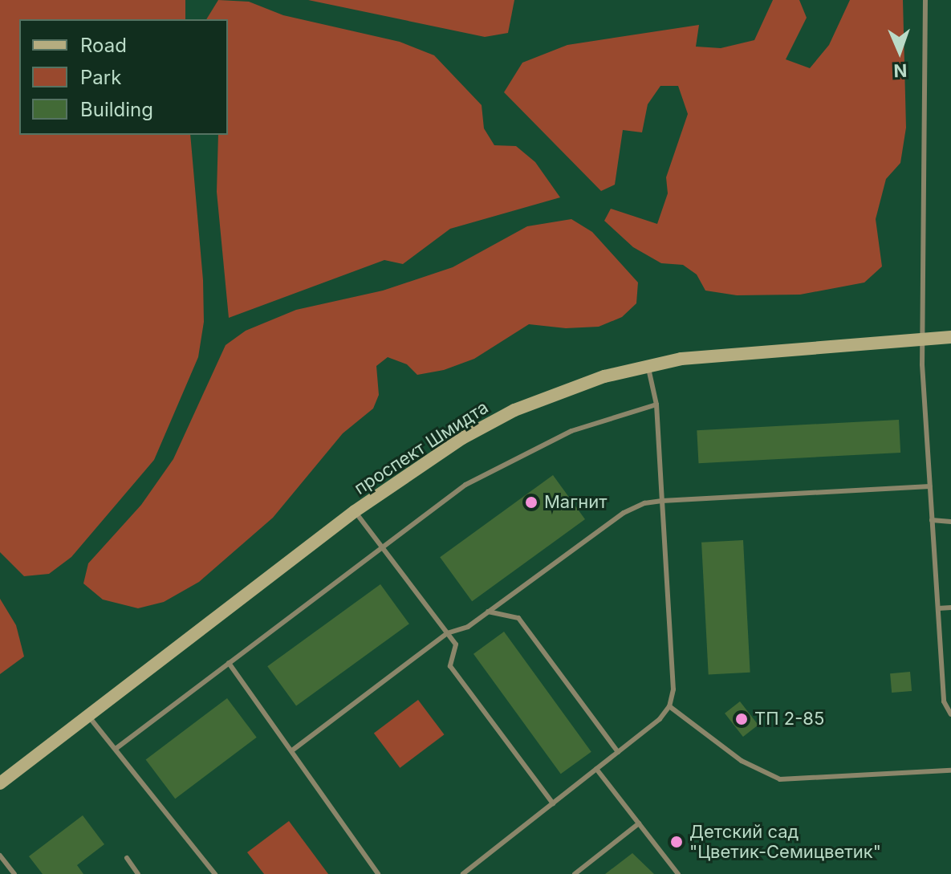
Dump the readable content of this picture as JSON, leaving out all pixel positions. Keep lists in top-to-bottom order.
{
  "streets": {
    "main road": ["проспект Шмидта"]
  },
  "places": ["Магнит", "ТП 2-85", "Детский сад \"Цветик-Семицветик\""],
  "legend": ["Road", "Park", "Building"],
  "north": "bottom"
}
